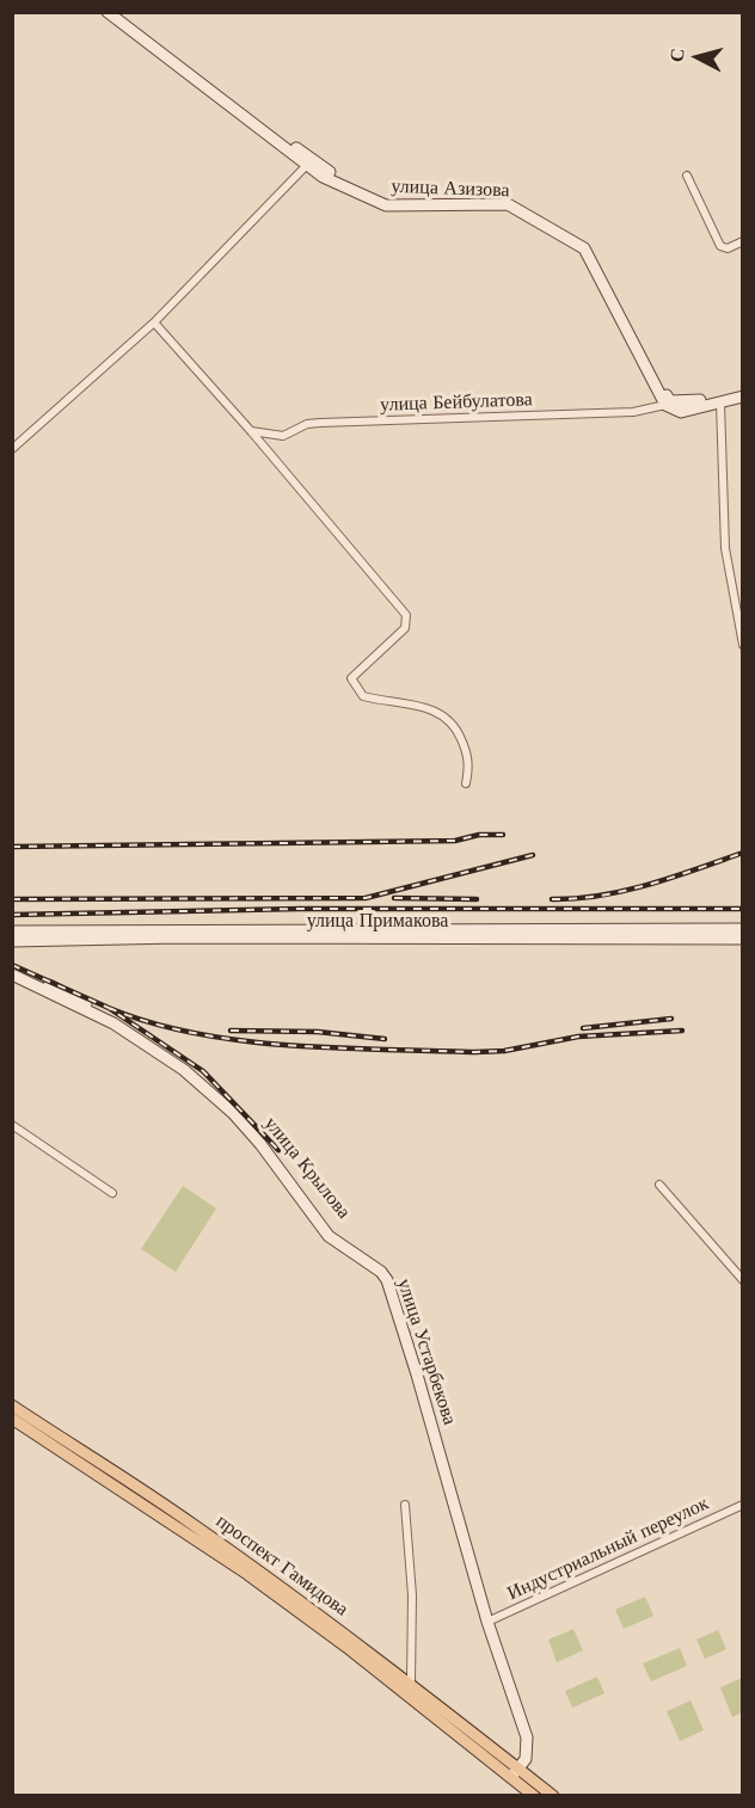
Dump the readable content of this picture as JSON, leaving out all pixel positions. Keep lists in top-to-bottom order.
{
  "streets": {
    "main road": [
      "улица Азизова",
      "улица Примакова",
      "улица Крылова",
      "проспект Гамидова"
    ],
    "street": ["улица Бейбулатова", "Индустриальный переулок"]
  },
  "crossings": [
    ["улица Азизова", "улица Бейбулатова"],
    ["улица Крылова", "Индустриальный переулок"],
    ["улица Крылова", "проспект Гамидова"]
  ],
  "north": "left"
}
